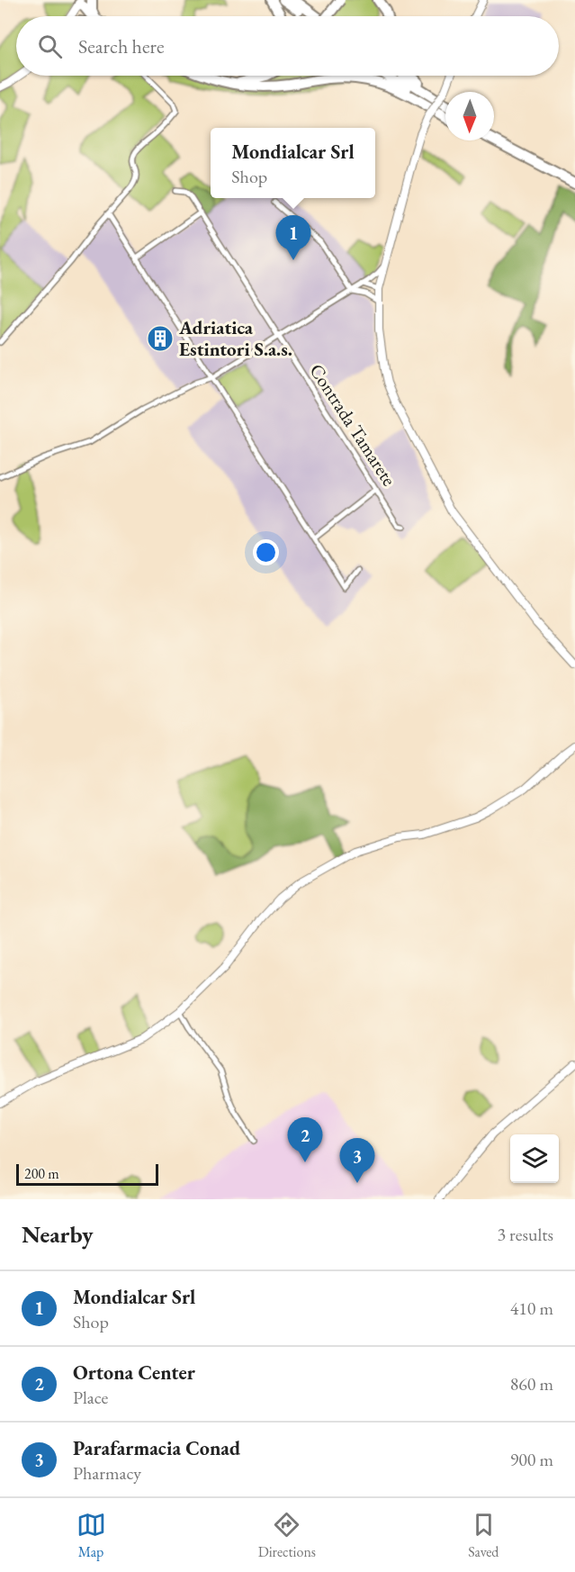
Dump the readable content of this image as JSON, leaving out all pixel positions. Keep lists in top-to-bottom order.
{
  "streets": {
    "street": ["Contrada Tamarete"]
  },
  "places": {
    "building": ["Adriatica Estintori S.a.s."]
  },
  "scale_bar": "200 m",
  "north": "bottom",
  "page": {
    "search": "Search here",
    "popup": ["Mondialcar Srl", "Shop"],
    "pins": ["1", "2", "3"],
    "scale": "200 m",
    "heading": ["Nearby", "3 results"],
    "list": [
      {
        "mark": "1",
        "name": "Mondialcar Srl",
        "note": "Shop",
        "value": "410 m"
      },
      {
        "mark": "2",
        "name": "Ortona Center",
        "note": "Place",
        "value": "860 m"
      },
      {
        "mark": "3",
        "name": "Parafarmacia Conad",
        "note": "Pharmacy",
        "value": "900 m"
      }
    ],
    "nav": ["Map", "Directions", "Saved"]
  }
}
